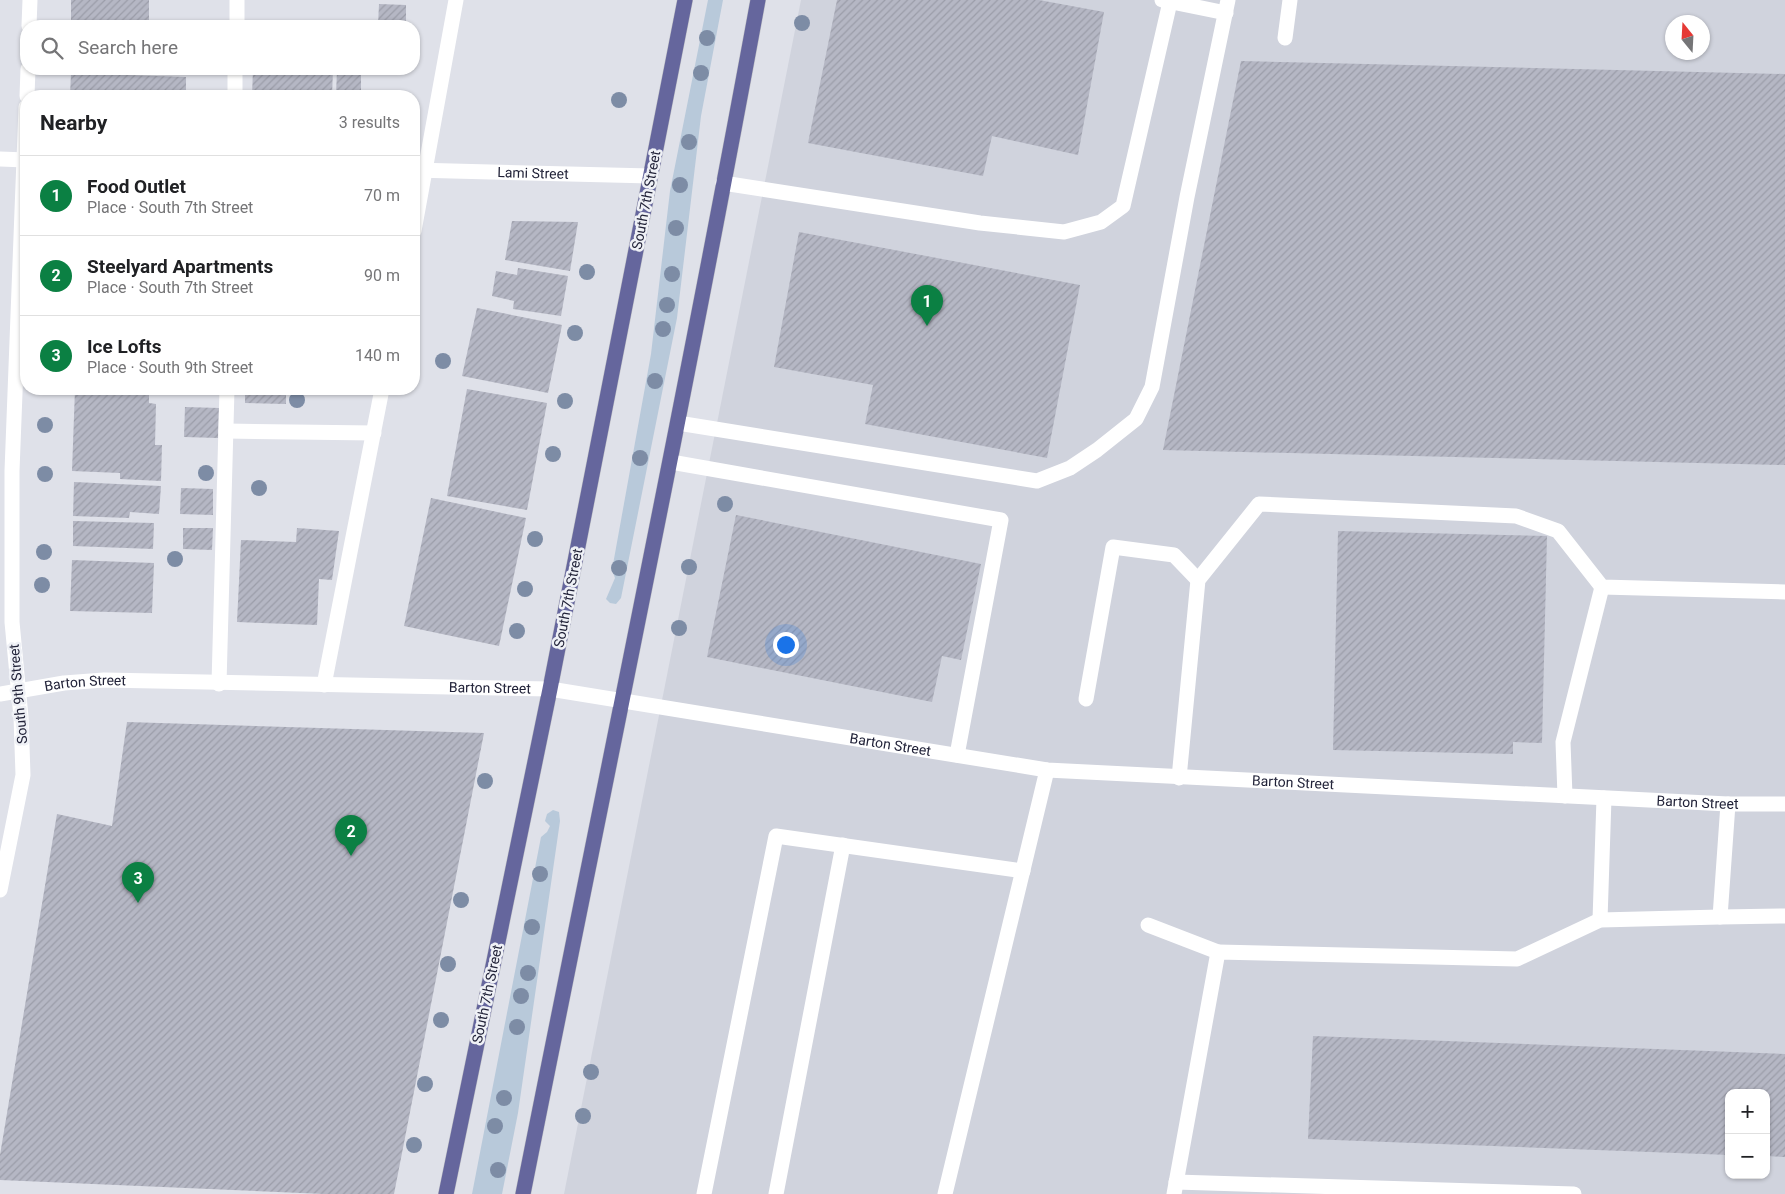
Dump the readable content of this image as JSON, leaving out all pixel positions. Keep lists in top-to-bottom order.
{
  "streets": {
    "main road": ["South 7th Street"],
    "street": ["Lami Street", "Barton Street", "South 9th Street"]
  },
  "crossings": [
    ["Lami Street", "South 7th Street"],
    ["South 7th Street", "Barton Street"],
    ["Barton Street", "South 9th Street"]
  ],
  "north": "top",
  "page": {
    "search": "Search here",
    "heading": ["Nearby", "3 results"],
    "list": [
      {
        "mark": "1",
        "name": "Food Outlet",
        "note": "Place · South 7th Street",
        "value": "70 m"
      },
      {
        "mark": "2",
        "name": "Steelyard Apartments",
        "note": "Place · South 7th Street",
        "value": "90 m"
      },
      {
        "mark": "3",
        "name": "Ice Lofts",
        "note": "Place · South 9th Street",
        "value": "140 m"
      }
    ],
    "pins": ["1", "2", "3"],
    "map_buttons": ["+", "−"]
  }
}
